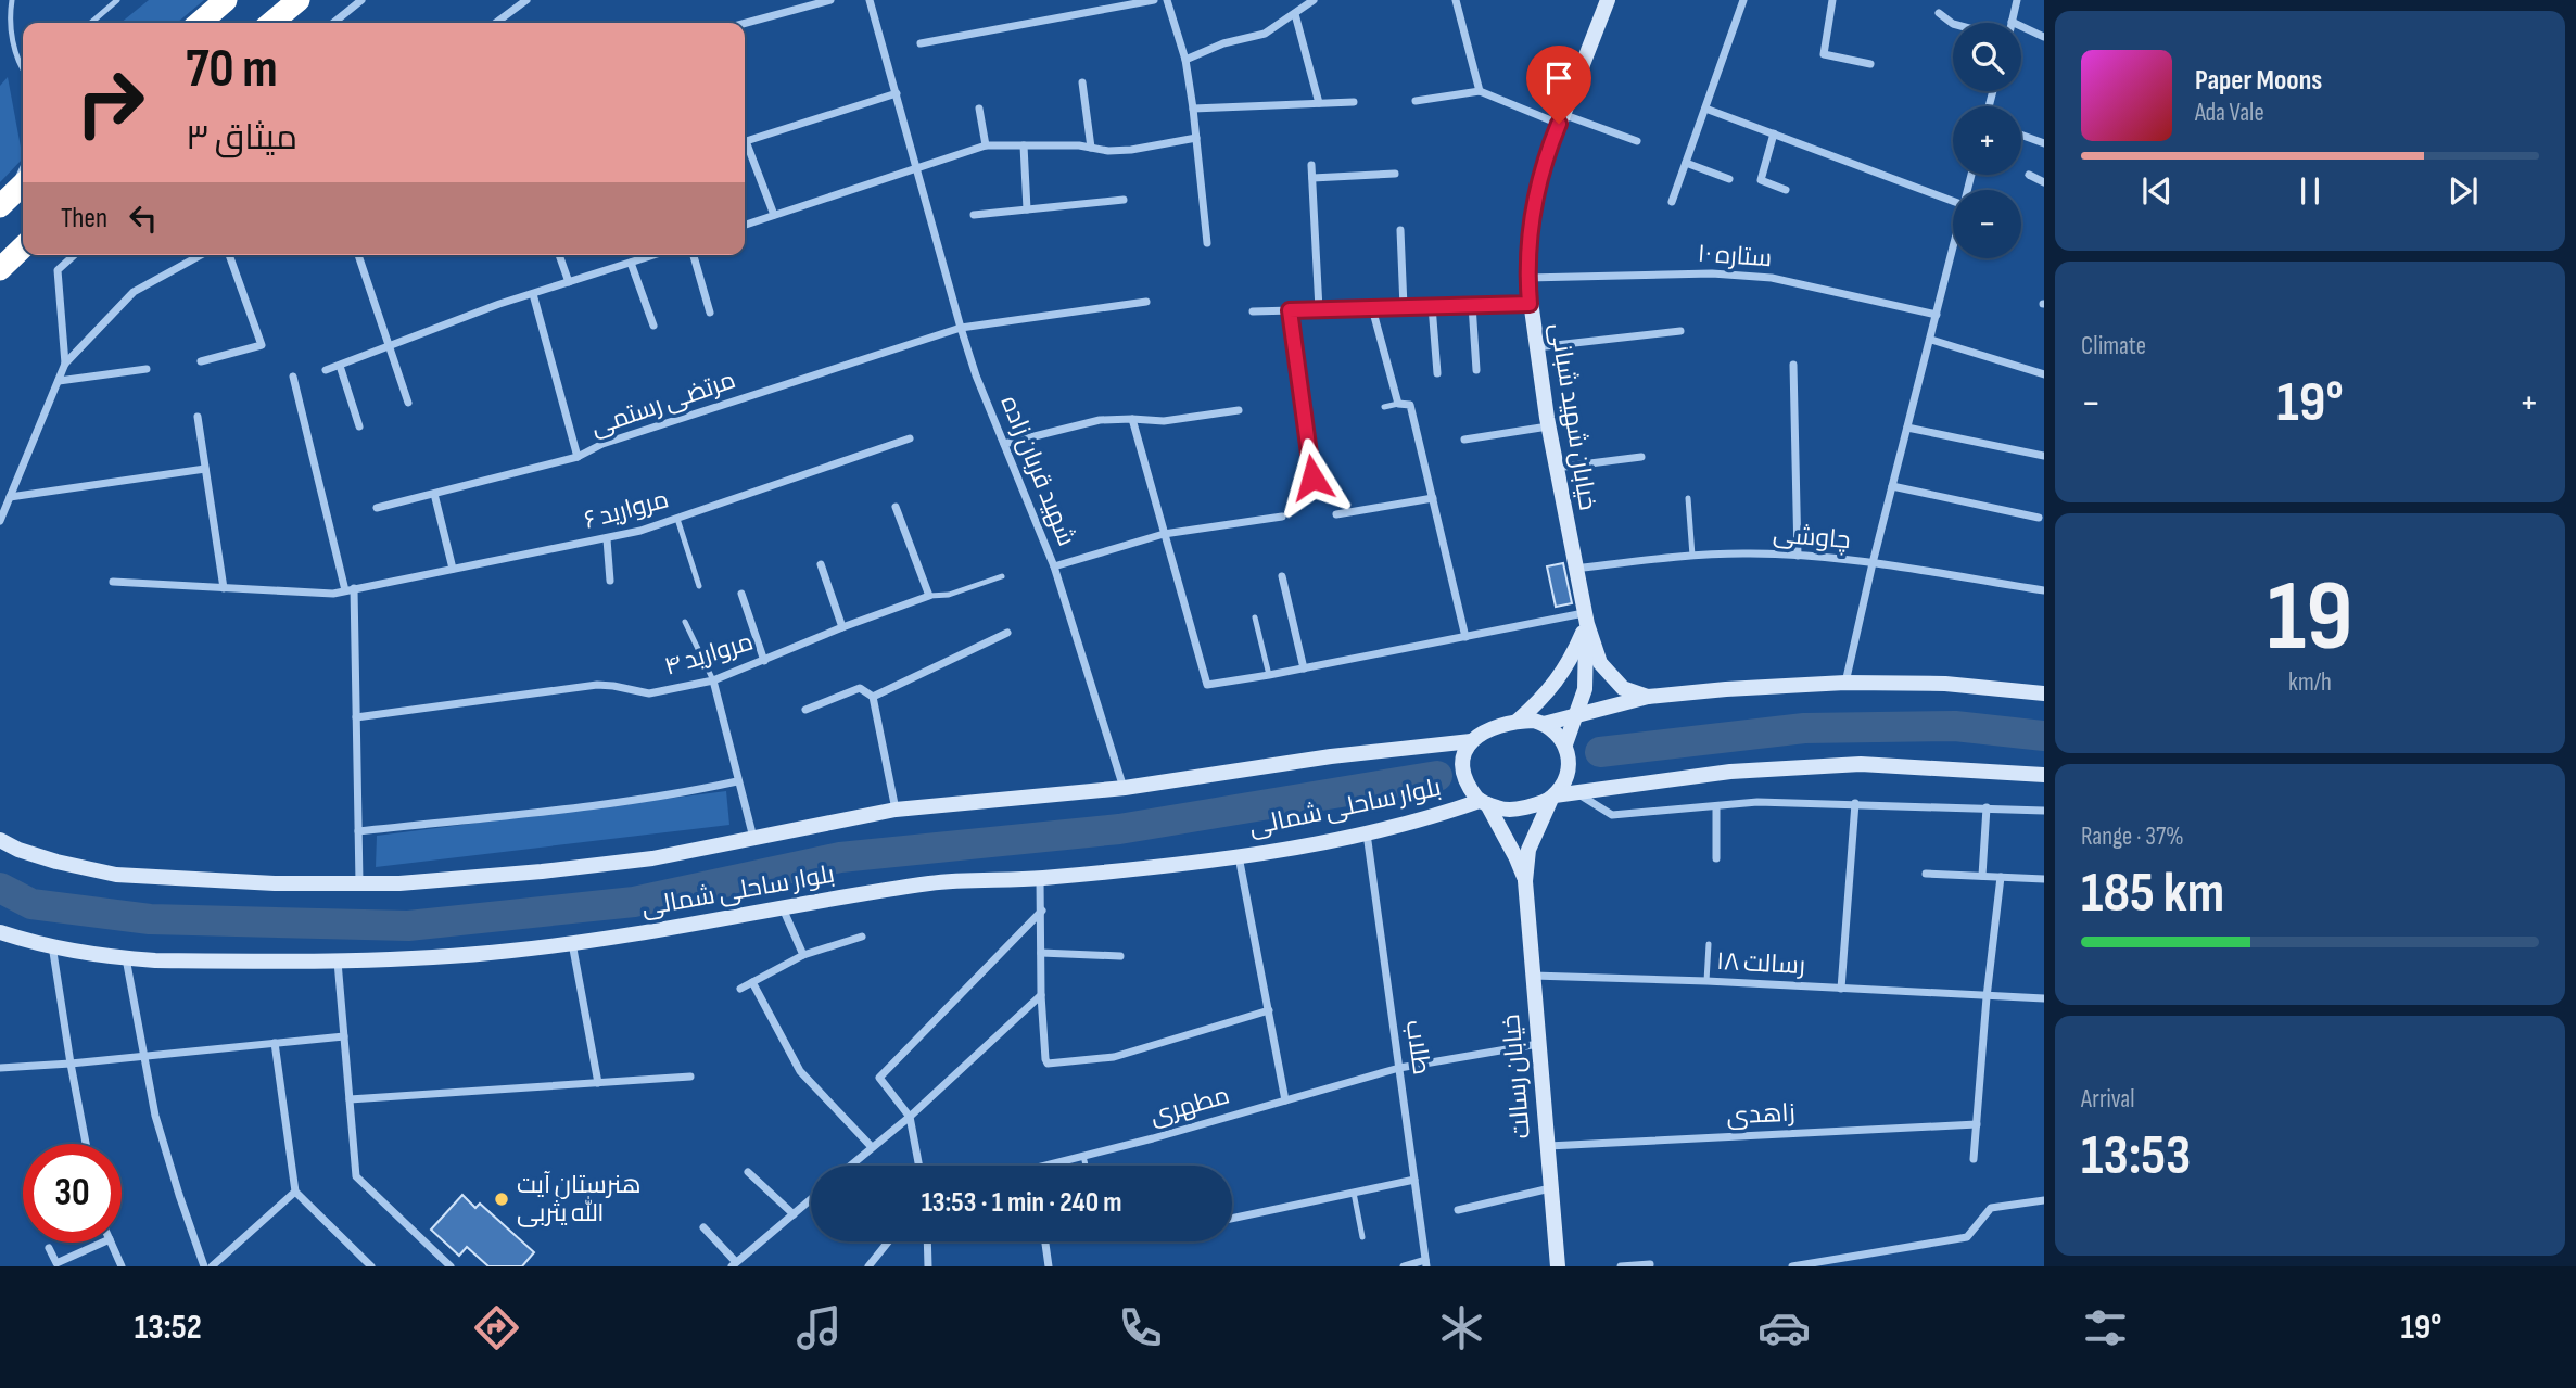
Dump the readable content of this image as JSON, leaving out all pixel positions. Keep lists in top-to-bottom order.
{
  "streets": {
    "main road": ["خیابان شهید شبانی", "بلوار ساحلی شمالی", "خیابان رسالت"],
    "street": [
      "ستاره ۱۰",
      "مرتضی رستمی",
      "شهید قربان زاده",
      "مروارید ۶",
      "چاوشی",
      "مروارید ۴",
      "رسالت ۱۸",
      "طلاب",
      "مطهری",
      "زاهدی"
    ]
  },
  "crossings": [
    ["ستاره ۱۰", "خیابان شهید شبانی"],
    ["مرتضی رستمی", "شهید قربان زاده"],
    ["خیابان شهید شبانی", "چاوشی"],
    ["خیابان شهید شبانی", "بلوار ساحلی شمالی"],
    ["خیابان شهید شبانی", "خیابان رسالت"],
    ["شهید قربان زاده", "بلوار ساحلی شمالی"],
    ["بلوار ساحلی شمالی", "طلاب"],
    ["بلوار ساحلی شمالی", "خیابان رسالت"],
    ["رسالت ۱۸", "خیابان رسالت"],
    ["طلاب", "مطهری"],
    ["خیابان رسالت", "مطهری"],
    ["خیابان رسالت", "زاهدی"]
  ],
  "places": ["هنرستان آیت الله یثربی"],
  "page": {
    "map_buttons": ["+", "−"],
    "turn": ["70 m", "میثاق ۳"],
    "song": ["Paper Moons", "Ada Vale"],
    "then": "Then",
    "tile": [
      "Climate",
      ["19", "km/h"],
      ["Range · 37%", "185 km"],
      ["Arrival", "13:53"]
    ],
    "heat": ["−", "19°", "+"],
    "limit": "30",
    "trip": "13:53 · 1 min · 240 m",
    "tabs": ["13:52", "19°"]
  }
}
